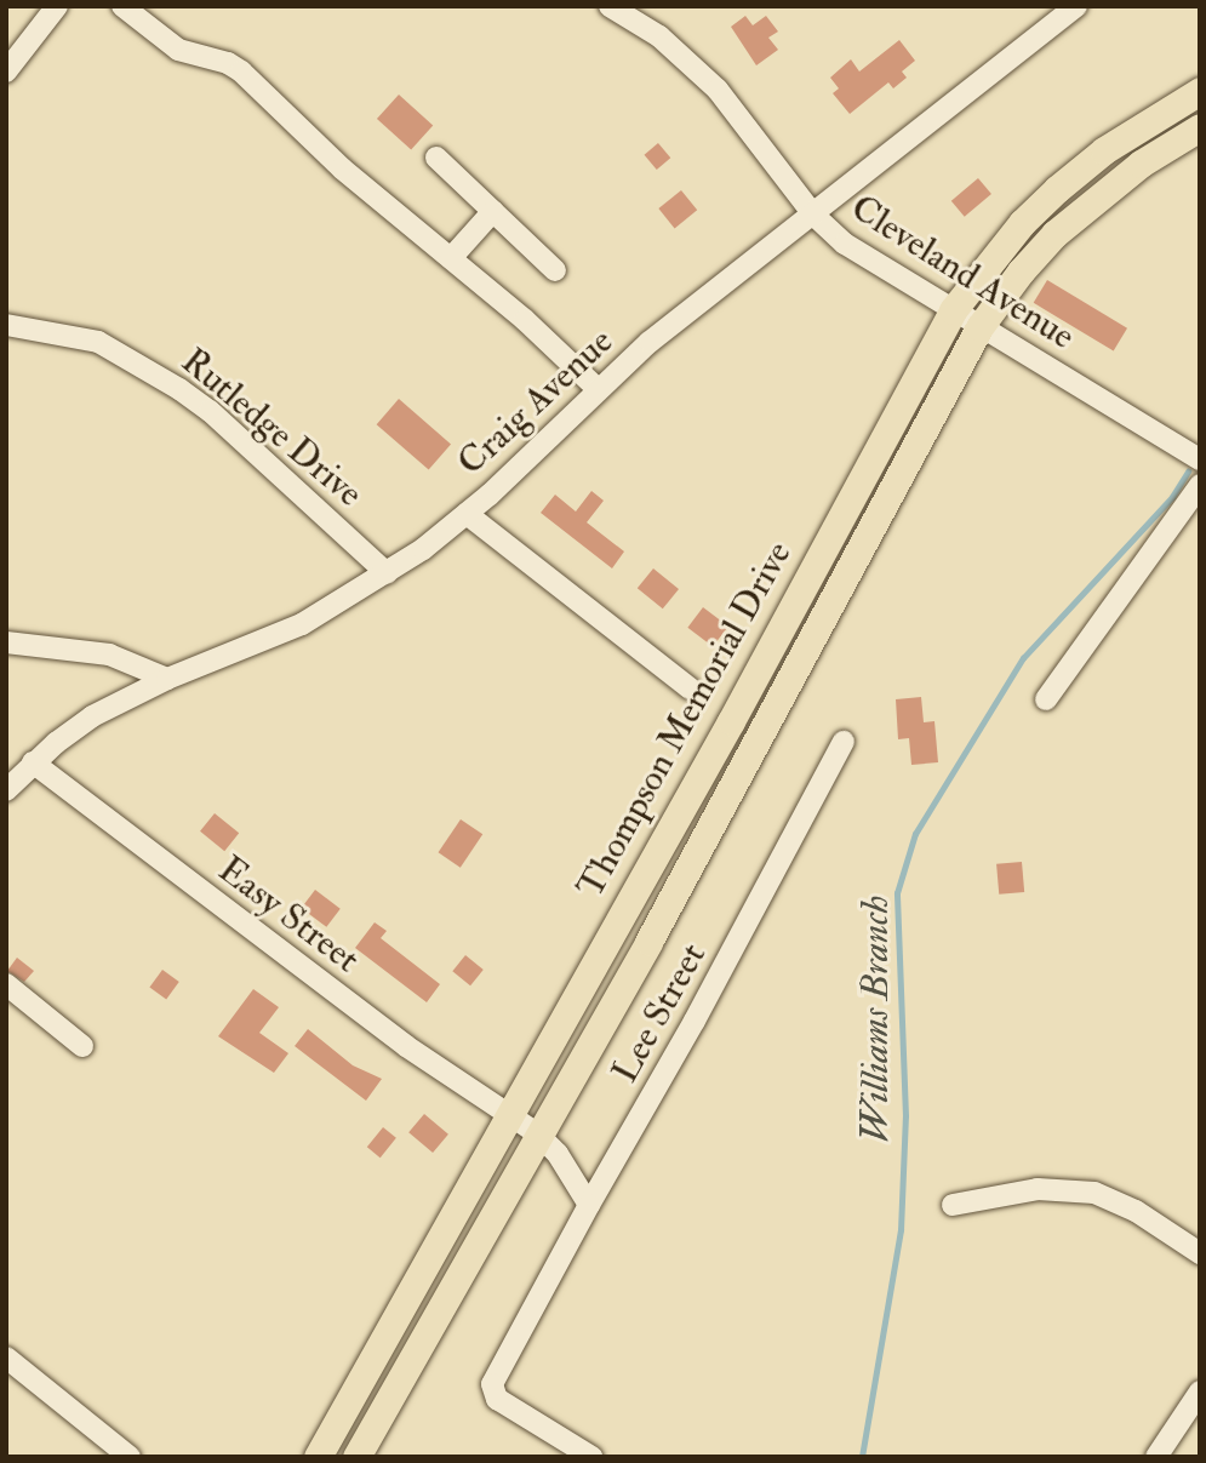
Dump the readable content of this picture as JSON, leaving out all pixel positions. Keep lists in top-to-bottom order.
{
  "streets": {
    "main road": ["Thompson Memorial Drive"],
    "street": [
      "Cleveland Avenue",
      "Craig Avenue",
      "Rutledge Drive",
      "Easy Street",
      "Lee Street"
    ]
  },
  "crossings": [
    ["Cleveland Avenue", "Craig Avenue"],
    ["Cleveland Avenue", "Thompson Memorial Drive"],
    ["Craig Avenue", "Rutledge Drive"],
    ["Craig Avenue", "Easy Street"],
    ["Thompson Memorial Drive", "Easy Street"]
  ],
  "water": ["Williams Branch"]
}
